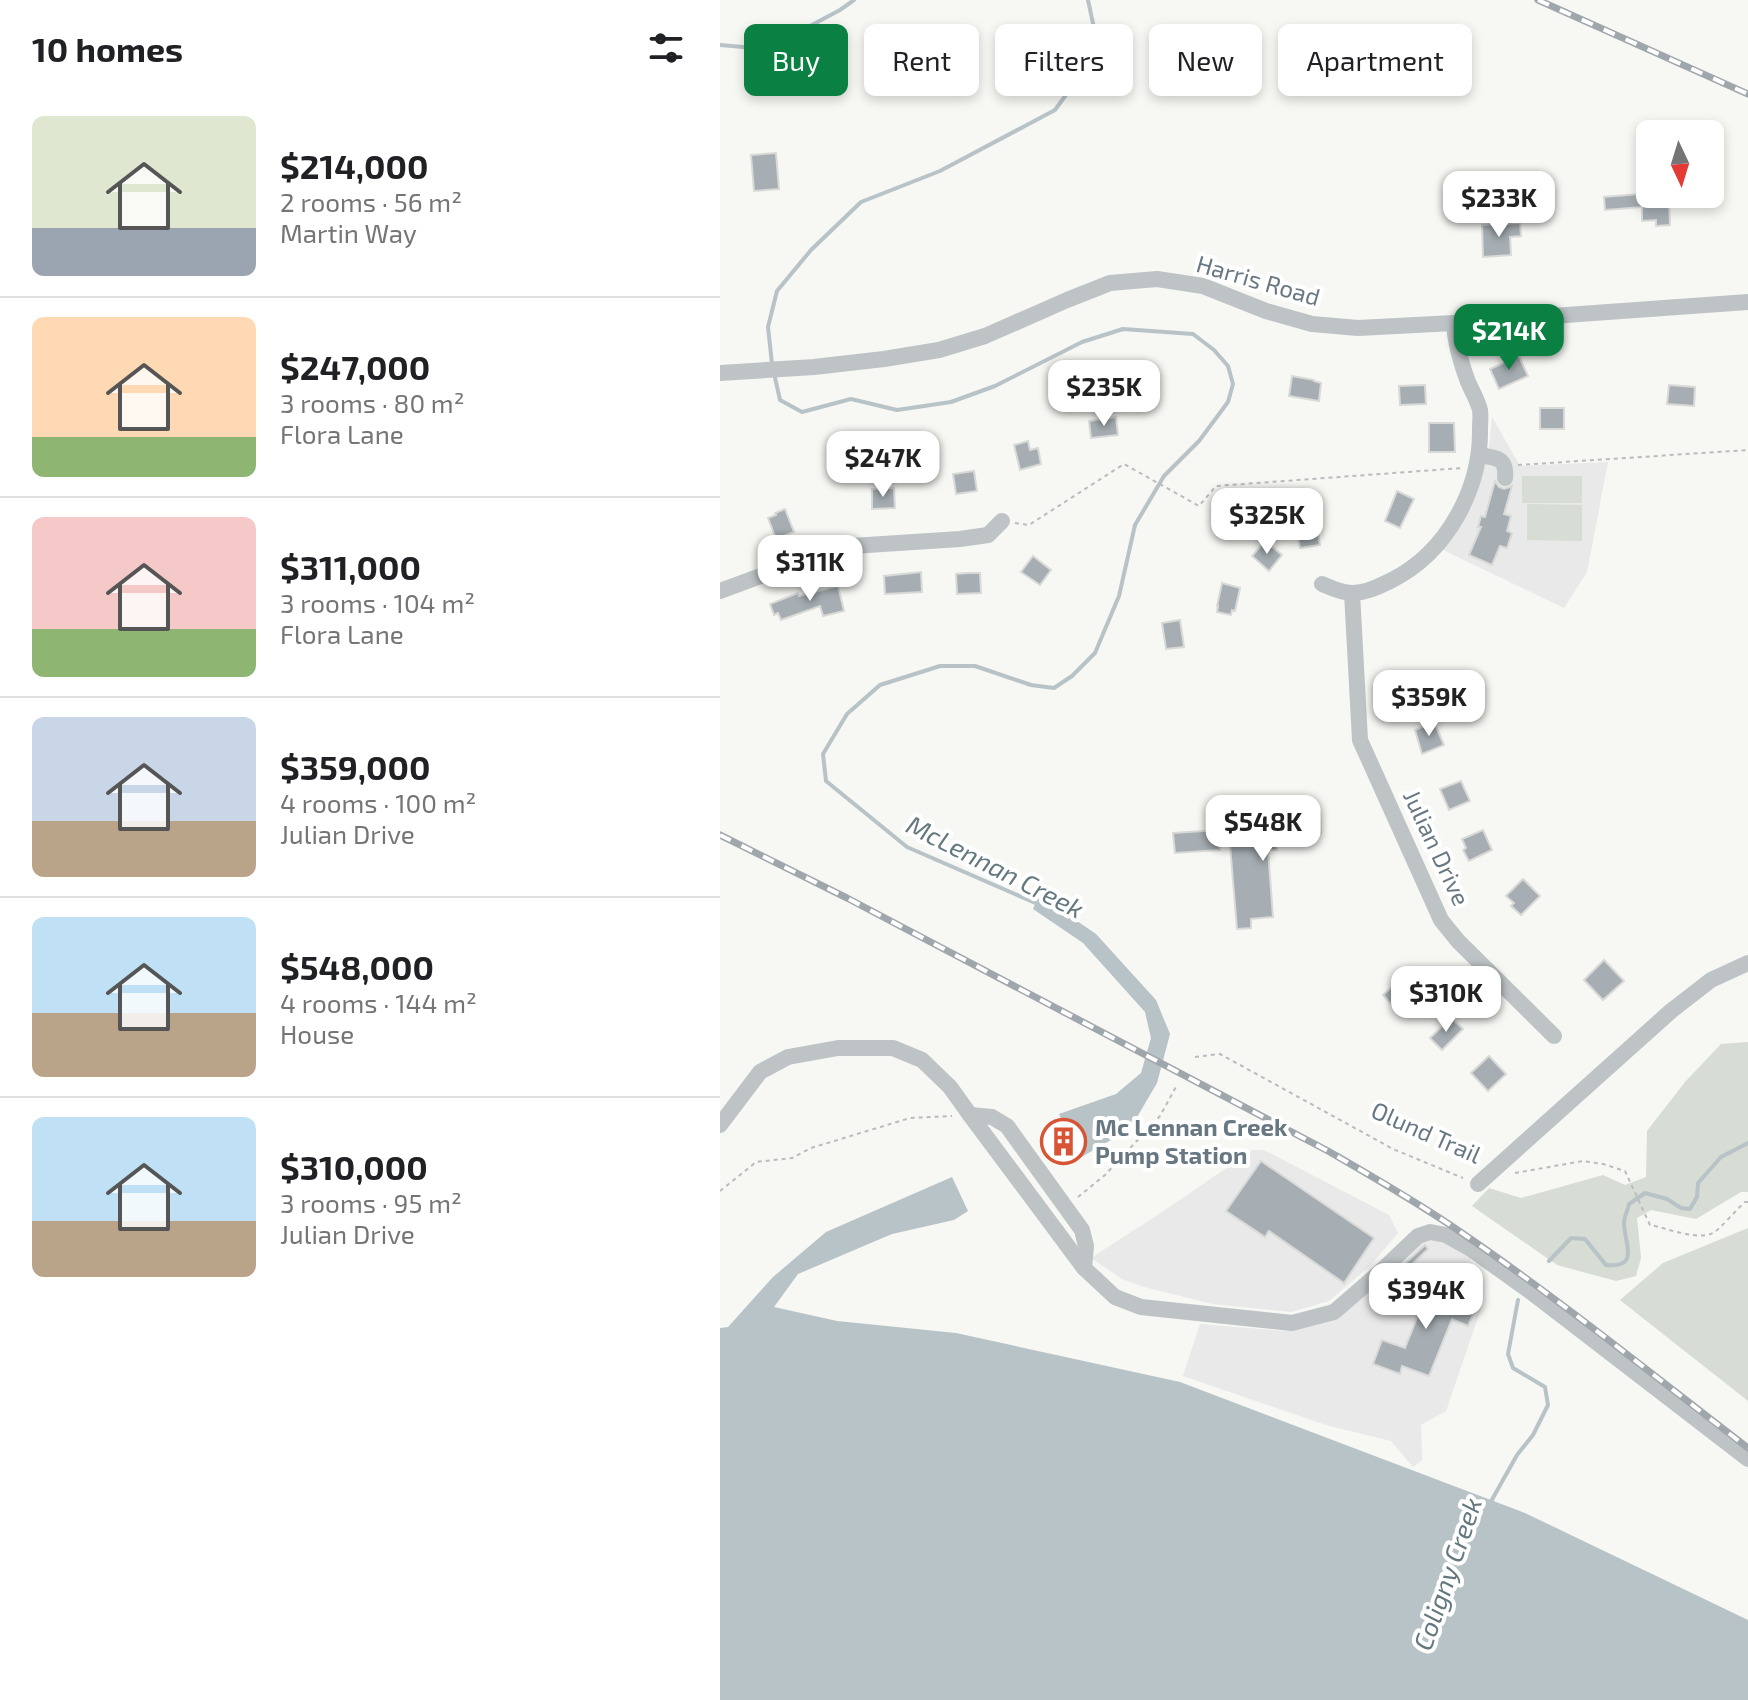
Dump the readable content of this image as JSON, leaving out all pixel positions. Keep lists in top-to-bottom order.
{
  "streets": {
    "street": ["Harris Road", "Julian Drive"],
    "path": ["Olund Trail"]
  },
  "water": ["McLennan Creek", "Coligny Creek"],
  "places": {
    "building": ["Mc Lennan Creek Pump Station"]
  },
  "north": "bottom",
  "page": {
    "heading": "10 homes",
    "chip": [
      "Buy",
      "Rent",
      "Filters",
      "New",
      "Apartment"
    ],
    "list": [
      {
        "name": "$214,000",
        "note": "2 rooms · 56 m² · Martin Way"
      },
      {
        "name": "$247,000",
        "note": "3 rooms · 80 m² · Flora Lane"
      },
      {
        "name": "$311,000",
        "note": "3 rooms · 104 m² · Flora Lane"
      },
      {
        "name": "$359,000",
        "note": "4 rooms · 100 m² · Julian Drive"
      },
      {
        "name": "$548,000",
        "note": "4 rooms · 144 m² · House"
      },
      {
        "name": "$310,000",
        "note": "3 rooms · 95 m² · Julian Drive"
      }
    ],
    "price": [
      "$233K",
      "$214K",
      "$235K",
      "$247K",
      "$325K",
      "$311K",
      "$359K",
      "$548K",
      "$310K",
      "$394K"
    ]
  }
}
